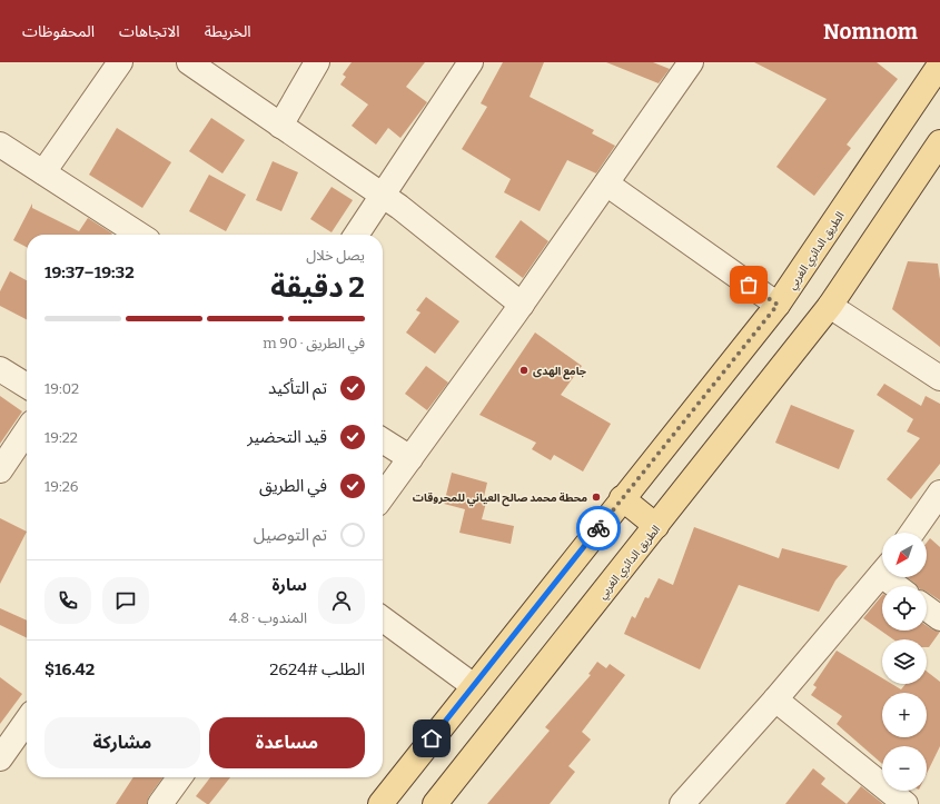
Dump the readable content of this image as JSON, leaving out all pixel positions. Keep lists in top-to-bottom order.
{
  "streets": {
    "main road": ["الطريق الدائري الغربي"]
  },
  "places": ["جامع الهدى", "محطة محمد صالح العياني للمحروقات"],
  "north": "bottom left",
  "page": {
    "header": "Nomnom",
    "nav": ["الخريطة", "الاتجاهات", "المحفوظات"],
    "heading": ["2 دقيقة", "يصل خلال", "19:32–19:37"],
    "panel": [
      "سارة",
      "المندوب · 4.8",
      "الطلب #2624",
      "$16.42"
    ],
    "bar": "في الطريق · 90 m",
    "list": [
      ["تم التأكيد", "19:02"],
      ["قيد التحضير", "19:22"],
      ["في الطريق", "19:26"],
      "تم التوصيل"
    ],
    "map_buttons": ["+", "−"],
    "buttons": ["مساعدة", "مشاركة"]
  }
}
